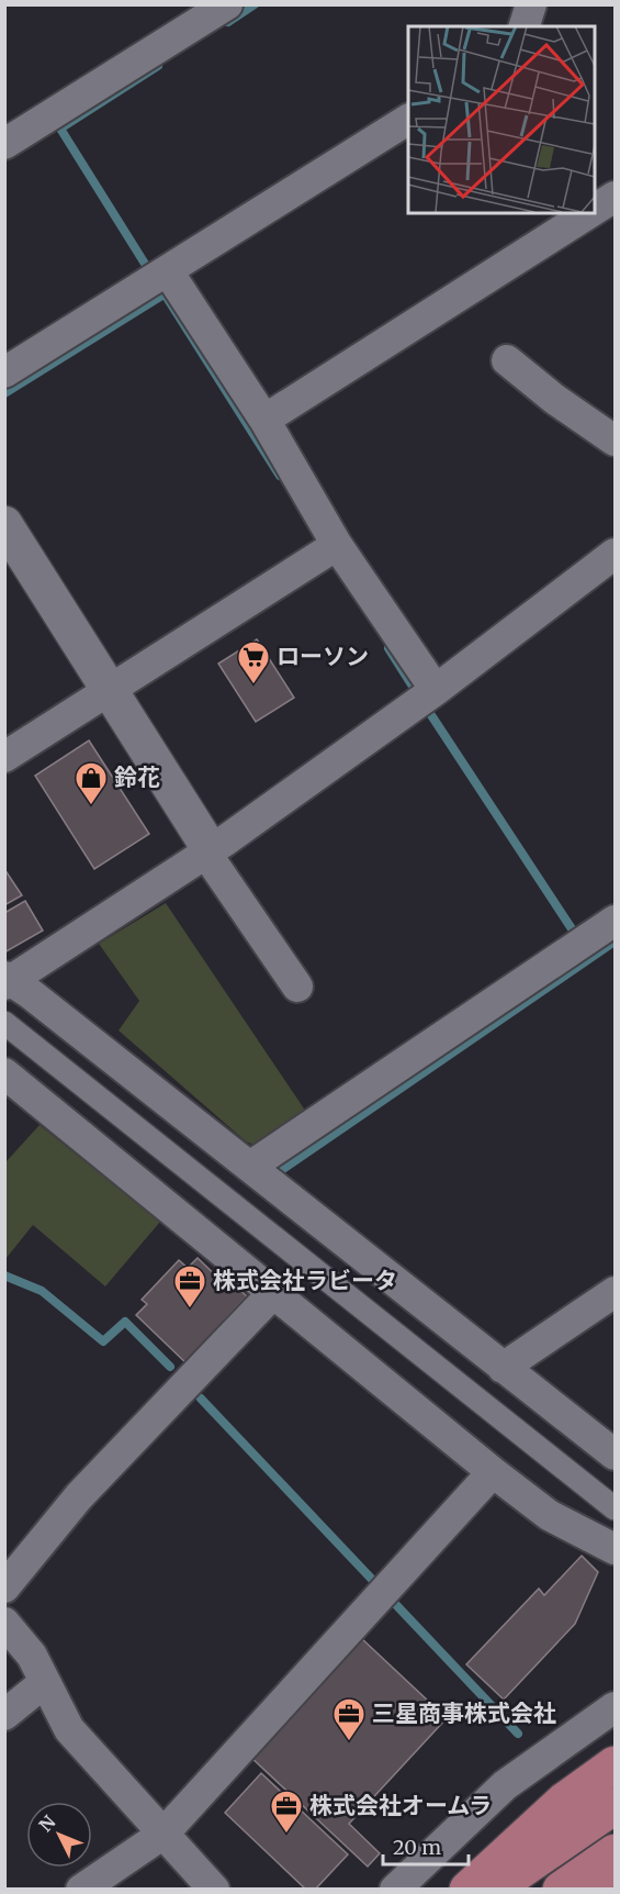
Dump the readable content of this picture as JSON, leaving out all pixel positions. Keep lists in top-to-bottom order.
{
  "places": {
    "supermarket": ["ローソン"],
    "shop": ["鈴花"],
    "office": ["株式会社ラビータ", "三星商事株式会社", "株式会社オームラ"]
  },
  "scale_bar": "20 m",
  "north": "top left"
}
